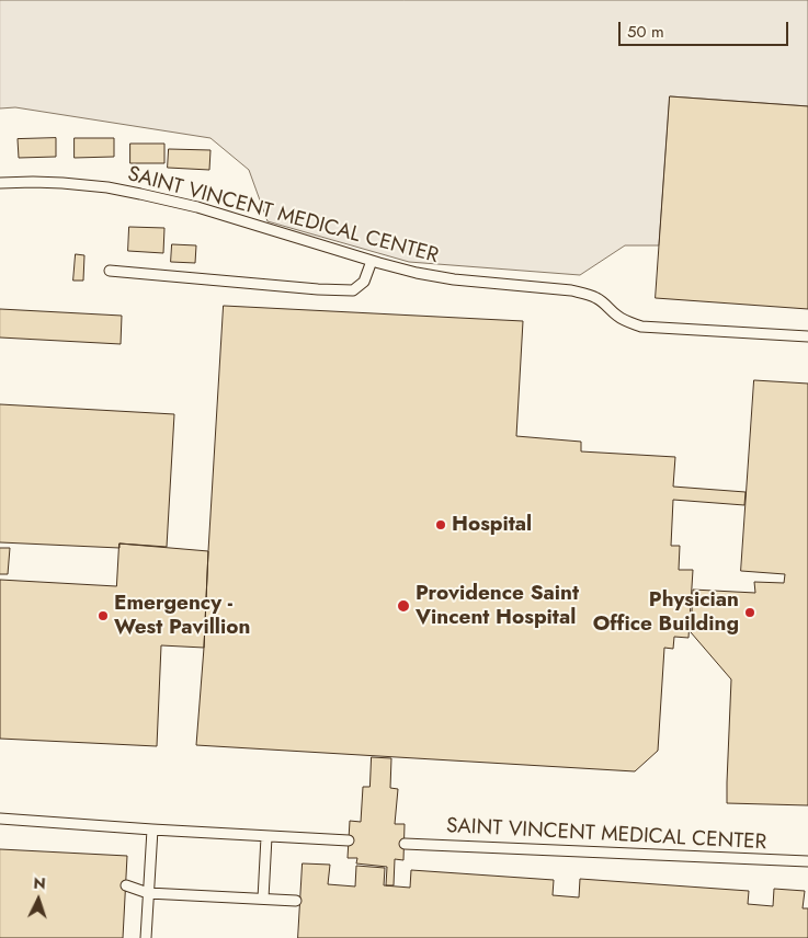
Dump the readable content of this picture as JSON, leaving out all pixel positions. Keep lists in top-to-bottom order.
{
  "streets": {
    "lane": ["SAINT VINCENT MEDICAL CENTER"]
  },
  "places": [
    "Hospital",
    "Providence Saint Vincent Hospital",
    "Physician Office Building",
    "Emergency - West Pavillion"
  ],
  "scale_bar": "50 m",
  "north": "top"
}
